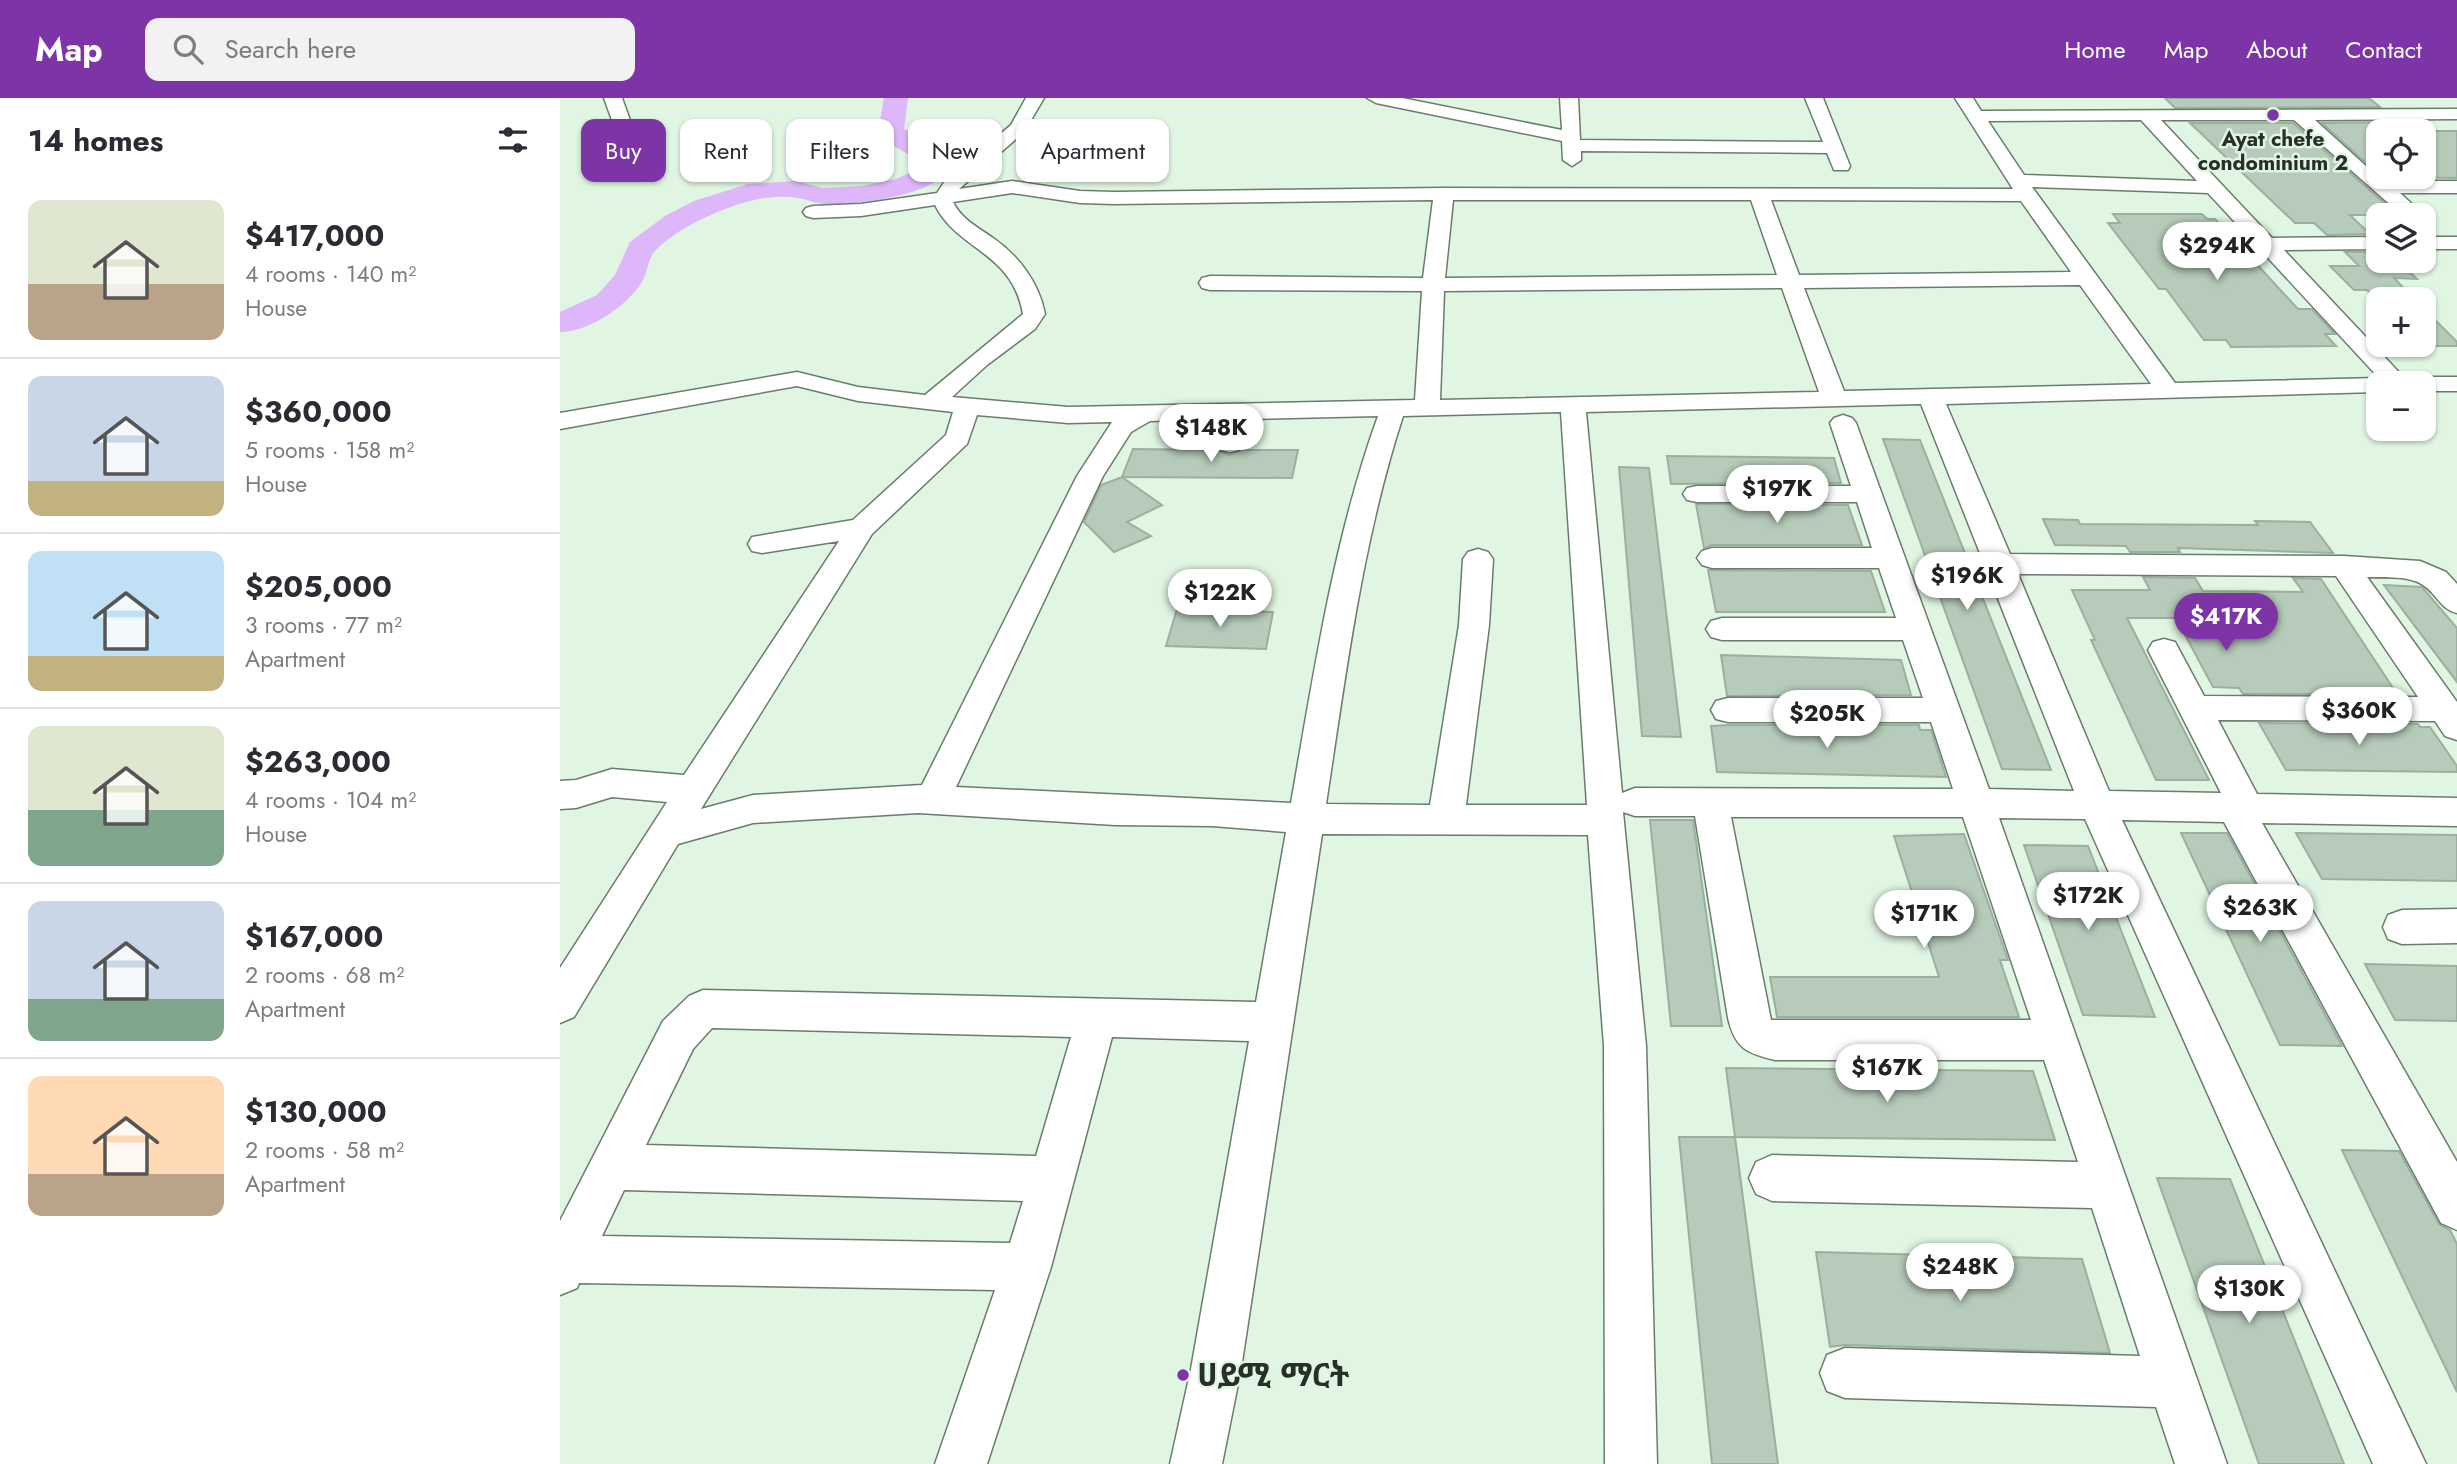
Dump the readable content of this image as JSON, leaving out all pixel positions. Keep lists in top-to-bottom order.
{
  "places": ["Ayat chefe condominium 2", "ሀይሚ ማርት"],
  "page": {
    "header": "Map",
    "search": "Search here",
    "nav": [
      "Home",
      "Map",
      "About",
      "Contact"
    ],
    "heading": "14 homes",
    "map_buttons": ["+", "−"],
    "chip": [
      "Buy",
      "Rent",
      "Filters",
      "New",
      "Apartment"
    ],
    "list": [
      {
        "name": "$417,000",
        "note": "4 rooms · 140 m² · House"
      },
      {
        "name": "$360,000",
        "note": "5 rooms · 158 m² · House"
      },
      {
        "name": "$205,000",
        "note": "3 rooms · 77 m² · Apartment"
      },
      {
        "name": "$263,000",
        "note": "4 rooms · 104 m² · House"
      },
      {
        "name": "$167,000",
        "note": "2 rooms · 68 m² · Apartment"
      },
      {
        "name": "$130,000",
        "note": "2 rooms · 58 m² · Apartment"
      }
    ],
    "price": [
      "$294K",
      "$148K",
      "$197K",
      "$196K",
      "$122K",
      "$417K",
      "$360K",
      "$205K",
      "$172K",
      "$263K",
      "$171K",
      "$167K",
      "$248K",
      "$130K"
    ]
  }
}
